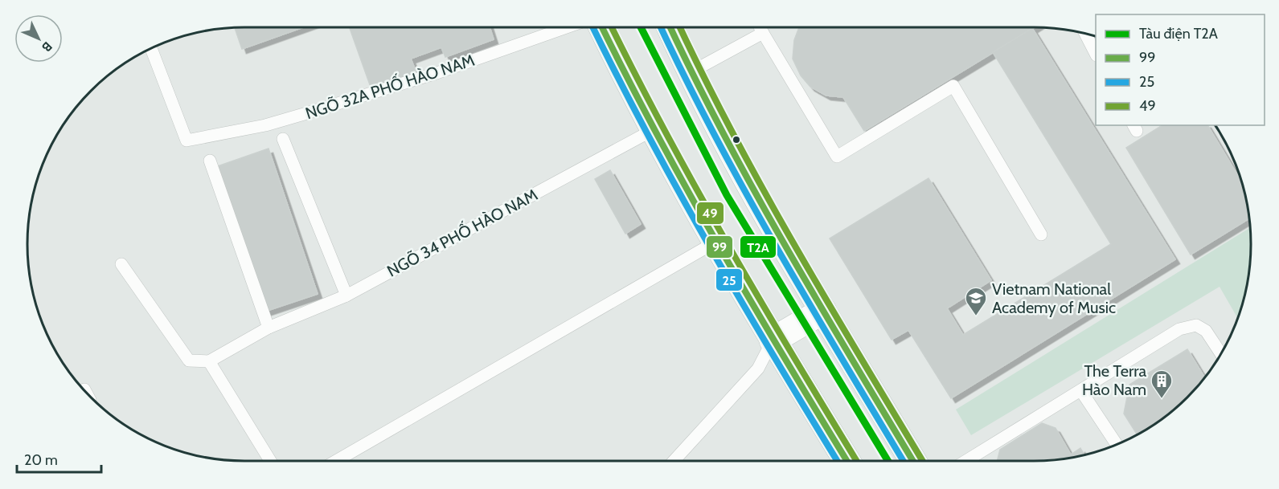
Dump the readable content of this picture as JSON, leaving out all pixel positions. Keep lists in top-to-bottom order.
{
  "streets": {
    "lane": ["NGÕ 32A PHỐ HÀO NAM", "NGÕ 34 PHỐ HÀO NAM"]
  },
  "places": {
    "school or university": ["Vietnam National Academy of Music"],
    "building": ["The Terra Hào Nam"]
  },
  "lines": [
    "metro line T2A",
    "transit line 99",
    "transit line 25",
    "transit line 49"
  ],
  "legend": [
    "Tàu điện T2A",
    "99",
    "25",
    "49"
  ],
  "scale_bar": "20 m",
  "north": "bottom right"
}
